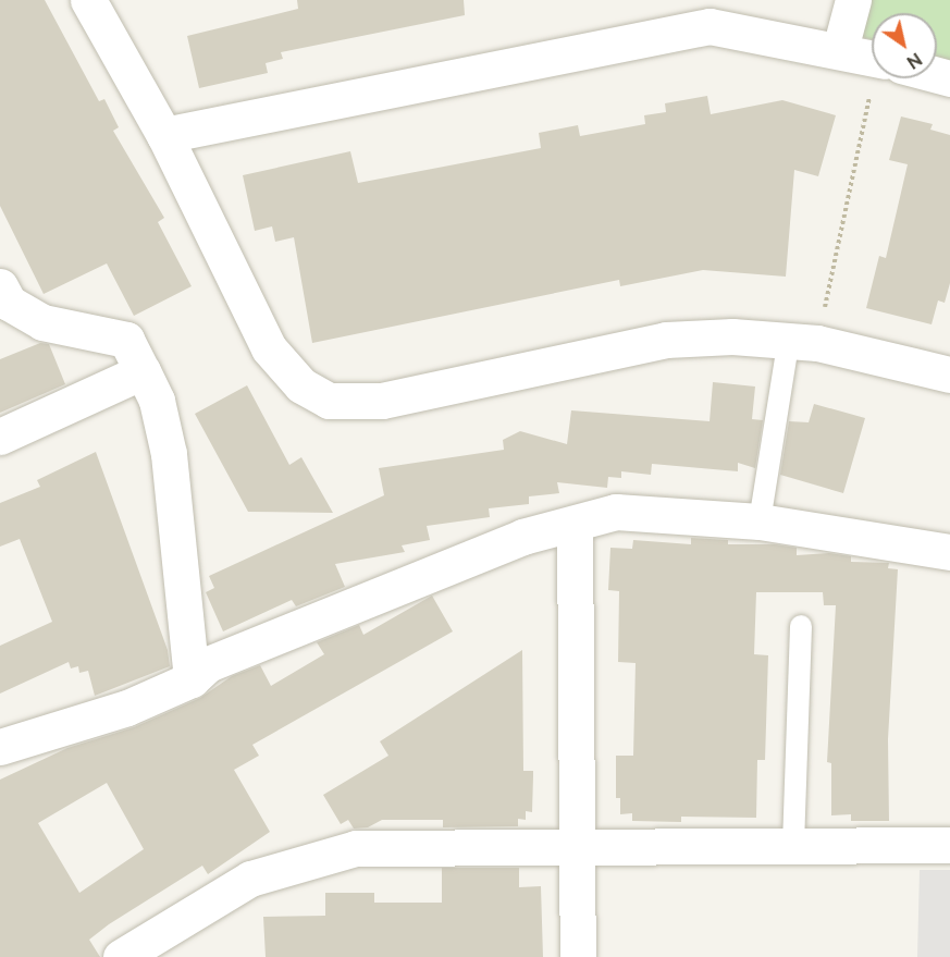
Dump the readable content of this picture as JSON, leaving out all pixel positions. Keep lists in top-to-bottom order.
{
  "north": "bottom right"
}
